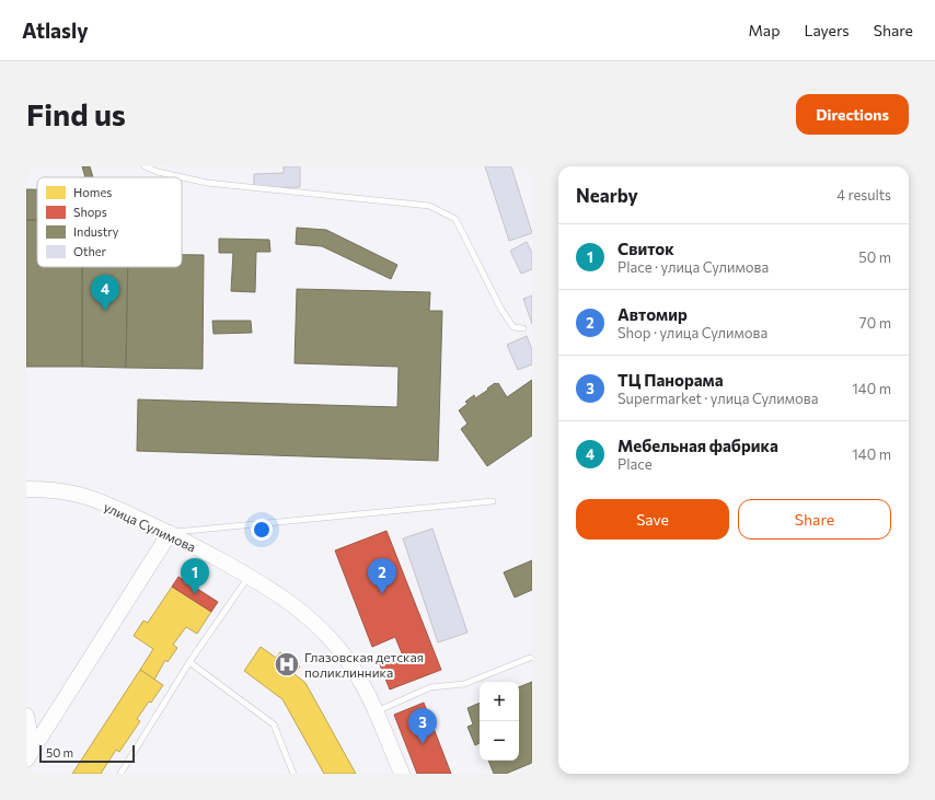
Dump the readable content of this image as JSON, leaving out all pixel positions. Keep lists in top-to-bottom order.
{
  "streets": {
    "main road": ["улица Сулимова"]
  },
  "places": {
    "hospital": ["Глазовская детская поликлинника"]
  },
  "legend": [
    "Homes",
    "Shops",
    "Industry",
    "Other"
  ],
  "scale_bar": "50 m",
  "page": {
    "header": "Atlasly",
    "nav": ["Map", "Layers", "Share"],
    "buttons": [
      "Directions",
      ["Save", "Share"]
    ],
    "title": "Find us",
    "heading": ["Nearby", "4 results"],
    "list": [
      {
        "mark": "1",
        "name": "Свиток",
        "note": "Place · улица Сулимова",
        "value": "50 m"
      },
      {
        "mark": "2",
        "name": "Автомир",
        "note": "Shop · улица Сулимова",
        "value": "70 m"
      },
      {
        "mark": "3",
        "name": "ТЦ Панорама",
        "note": "Supermarket · улица Сулимова",
        "value": "140 m"
      },
      {
        "mark": "4",
        "name": "Мебельная фабрика",
        "note": "Place",
        "value": "140 m"
      }
    ],
    "pins": [
      "4",
      "1",
      "2",
      "3"
    ],
    "map_buttons": ["+", "−"],
    "scale": "50 m"
  }
}
